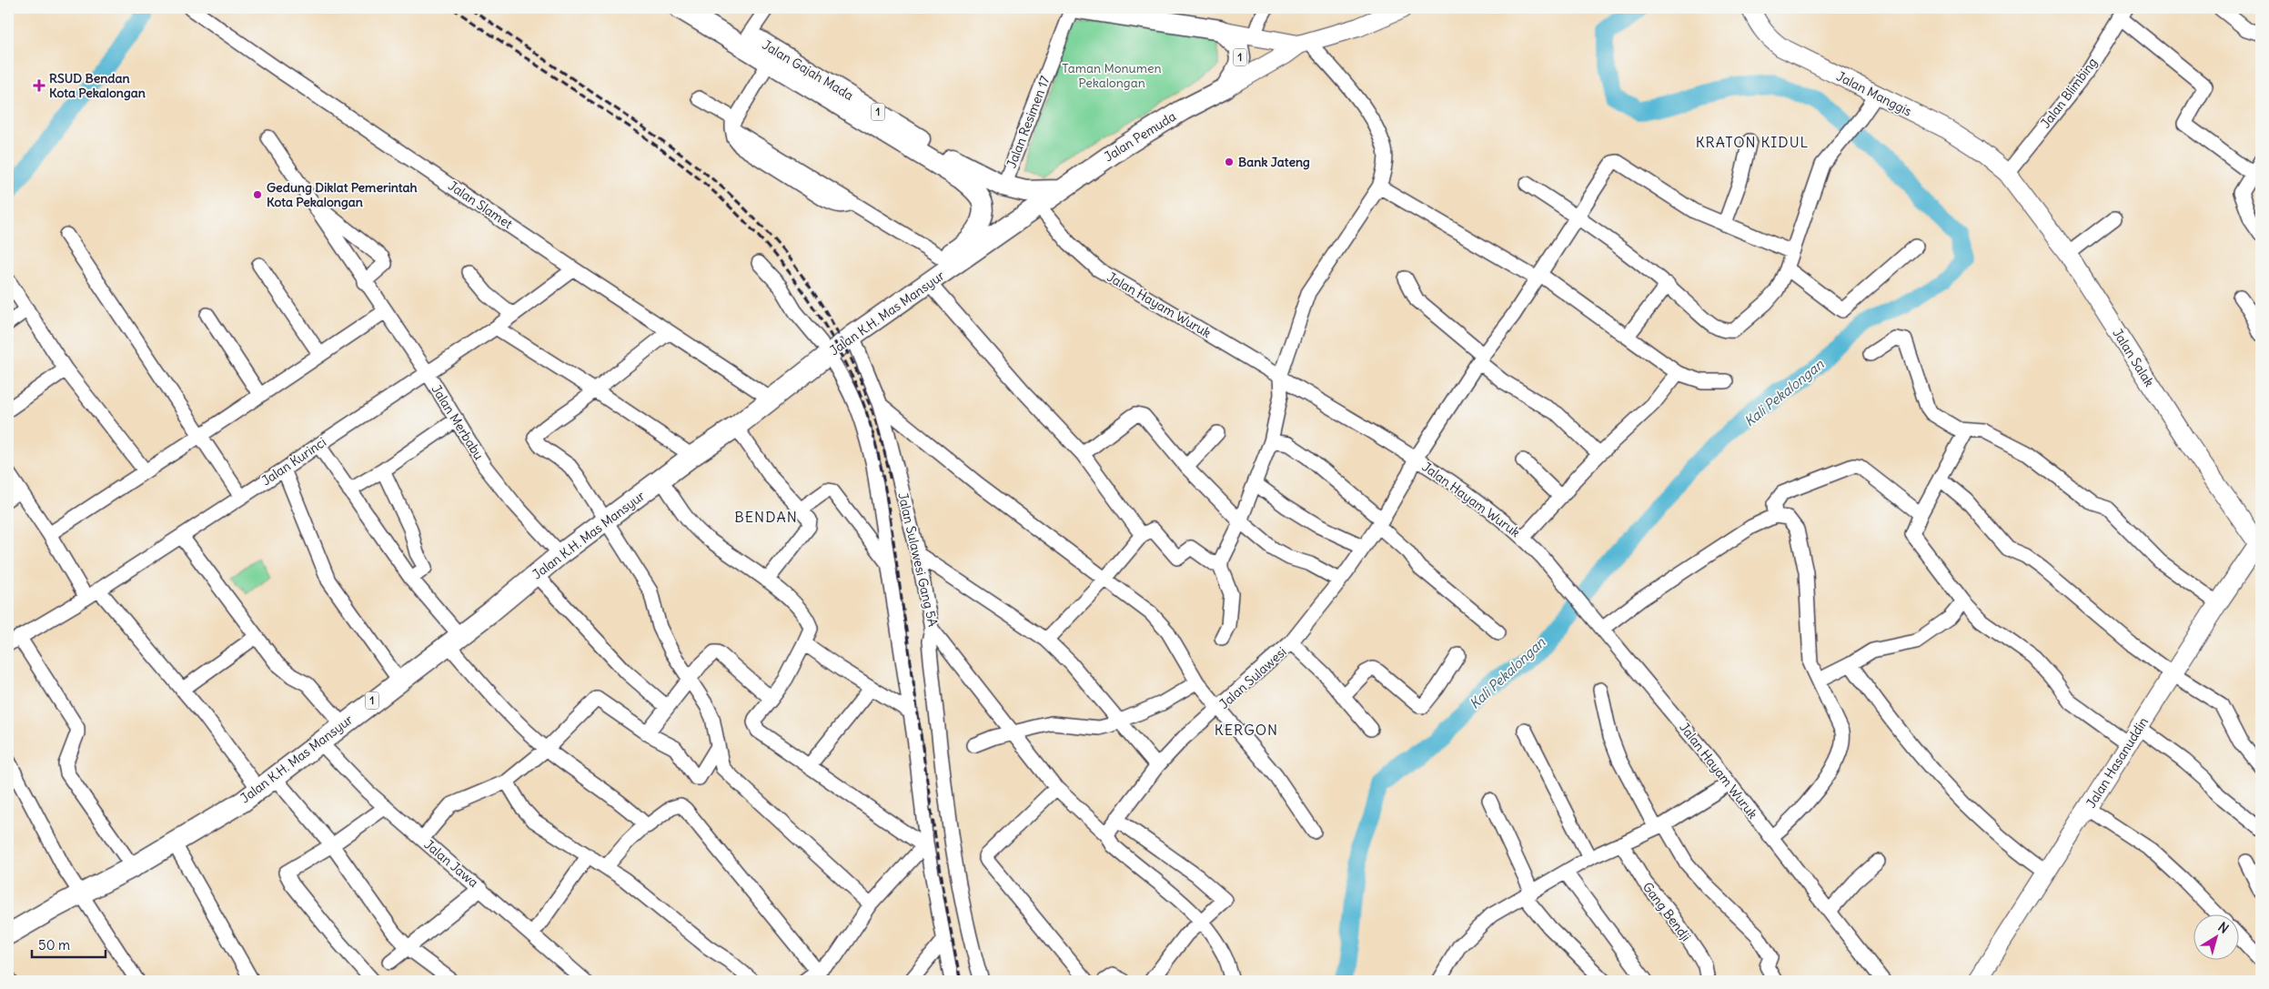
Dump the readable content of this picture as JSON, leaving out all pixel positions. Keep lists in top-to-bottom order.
{
  "streets": {
    "highway": [
      "1",
      "Jalan Gajah Mada",
      "Jalan Pemuda",
      "Jalan K.H. Mas Mansyur"
    ],
    "main road": ["Jalan Manggis", "Jalan Salak", "Jalan Hasanuddin"],
    "street": [
      "Jalan Blimbing",
      "Jalan Resimen 17",
      "Jalan Slamet",
      "Jalan Hayam Wuruk",
      "Jalan Merbabu",
      "Jalan Kurinci",
      "Jalan Sulawesi Gang 5A",
      "Jalan Sulawesi",
      "Jalan Jawa",
      "Gang Bendji"
    ]
  },
  "crossings": [
    ["1", "Jalan Gajah Mada"],
    ["1", "Jalan Pemuda"],
    ["1", "Jalan K.H. Mas Mansyur"],
    ["Jalan Gajah Mada", "Jalan Resimen 17"],
    ["Jalan Gajah Mada", "Jalan Pemuda"],
    ["Jalan Gajah Mada", "Jalan K.H. Mas Mansyur"],
    ["Jalan Blimbing", "Jalan Manggis"],
    ["Jalan Blimbing", "Jalan Salak"],
    ["Jalan Manggis", "Jalan Salak"],
    ["Jalan Pemuda", "Jalan K.H. Mas Mansyur"],
    ["Jalan Slamet", "Jalan K.H. Mas Mansyur"],
    ["Jalan Slamet", "Jalan Kurinci"],
    ["Jalan Hayam Wuruk", "Jalan K.H. Mas Mansyur"],
    ["Jalan Hayam Wuruk", "Jalan Sulawesi"],
    ["Jalan K.H. Mas Mansyur", "Jalan Merbabu"],
    ["Jalan K.H. Mas Mansyur", "Jalan Sulawesi Gang 5A"],
    ["Jalan K.H. Mas Mansyur", "Jalan Jawa"],
    ["Jalan Salak", "Jalan Hasanuddin"],
    ["Jalan Merbabu", "Jalan Kurinci"],
    ["Jalan Sulawesi Gang 5A", "Jalan Sulawesi"]
  ],
  "districts": ["KRATON KIDUL", "BENDAN", "KERGON"],
  "water": ["Kali Pekalongan"],
  "parks": ["Taman Monumen Pekalongan"],
  "places": {
    "health": ["RSUD Bendan Kota Pekalongan"],
    "other": ["Bank Jateng", "Gedung Diklat Pemerintah Kota Pekalongan"]
  },
  "scale_bar": "50 m",
  "north": "top right"
}
